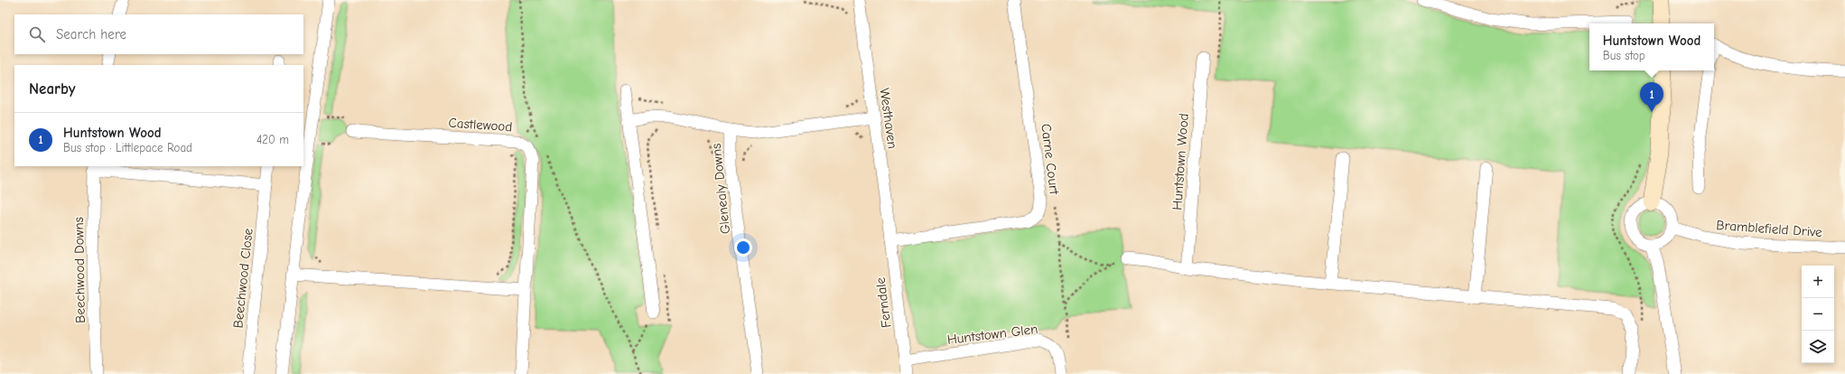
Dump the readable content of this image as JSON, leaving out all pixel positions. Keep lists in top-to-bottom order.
{
  "streets": {
    "street": [
      "Westhaven",
      "Castlewood",
      "Carne Court",
      "Huntstown Wood",
      "Glenealy Downs",
      "Bramblefield Drive",
      "Beechwood Downs",
      "Beechwood Close",
      "Ferndale",
      "Huntstown Glen"
    ]
  },
  "crossings": [
    ["Westhaven", "Carne Court"],
    ["Westhaven", "Glenealy Downs"],
    ["Westhaven", "Ferndale"],
    ["Carne Court", "Ferndale"],
    ["Ferndale", "Huntstown Glen"]
  ],
  "page": {
    "search": "Search here",
    "popup": ["Huntstown Wood", "Bus stop"],
    "heading": "Nearby",
    "pins": "1",
    "list": [
      {
        "mark": "1",
        "name": "Huntstown Wood",
        "note": "Bus stop · Littlepace Road",
        "value": "420 m"
      }
    ],
    "map_buttons": ["+", "−"]
  }
}
